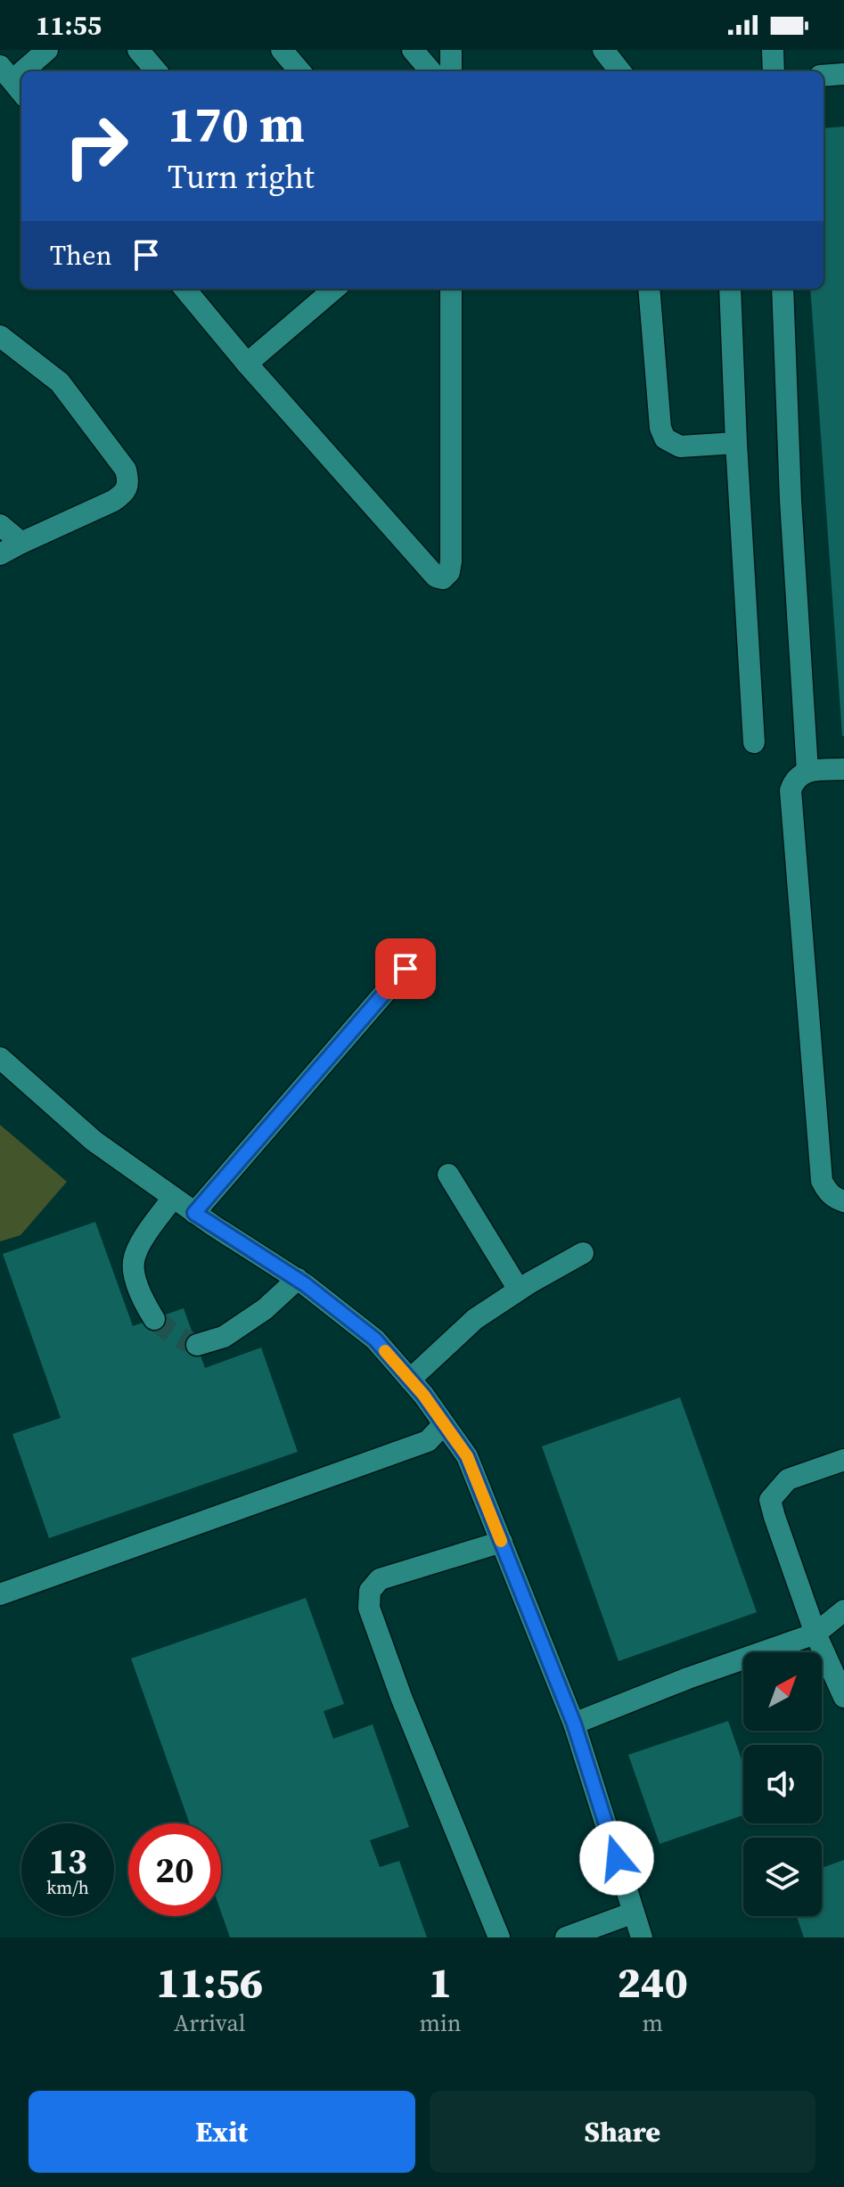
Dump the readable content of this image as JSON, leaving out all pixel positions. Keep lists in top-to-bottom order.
{
  "north": "top right",
  "page": {
    "status": "11:55",
    "turn": ["170 m", "Turn right"],
    "then": "Then",
    "speed": "13 km/h",
    "limit": "20",
    "eta": [
      "11:56",
      "Arrival",
      "1",
      "min",
      "240",
      "m"
    ],
    "buttons": ["Exit", "Share"]
  }
}
